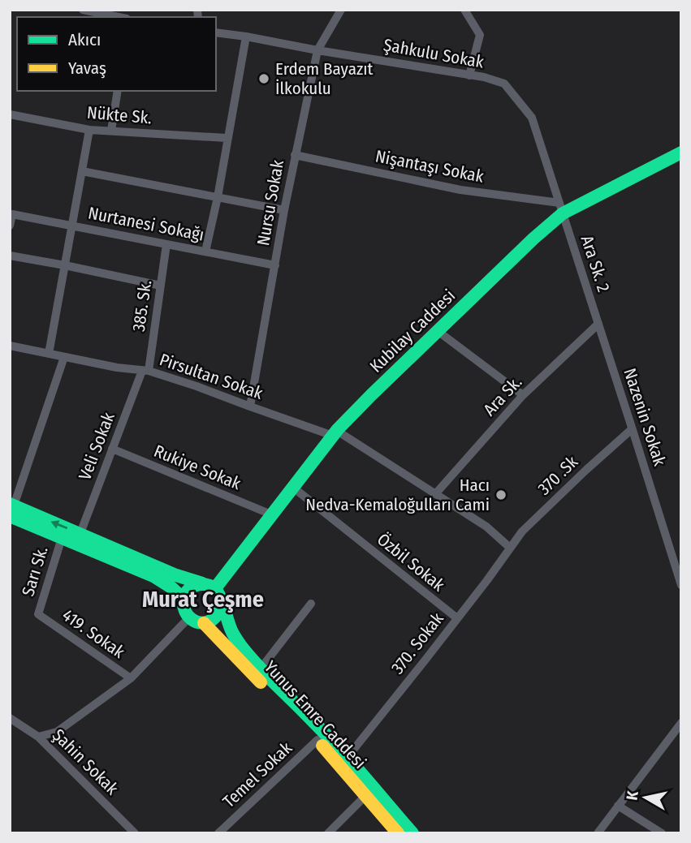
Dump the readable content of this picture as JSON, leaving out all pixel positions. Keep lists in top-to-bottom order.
{
  "streets": {
    "main road": ["Kubilay Caddesi", "Yunus Emre Caddesi"],
    "street": [
      "Şahkulu Sokak",
      "Nükte Sk.",
      "Nişantaşı Sokak",
      "Nursu Sokak",
      "Nurtanesi Sokağı",
      "Ara Sk. 2",
      "385. Sk.",
      "Pirsultan Sokak",
      "Ara Sk.",
      "Nazenin Sokak",
      "Veli Sokak",
      "Rukiye Sokak",
      "370 .Sk",
      "Özbil Sokak",
      "Sarı Sk.",
      "419. Sokak",
      "370. Sokak",
      "Şahin Sokak",
      "Temel Sokak"
    ]
  },
  "crossings": [
    ["Şahkulu Sokak", "Nişantaşı Sokak"],
    ["Şahkulu Sokak", "Nursu Sokak"],
    ["Şahkulu Sokak", "Ara Sk. 2"],
    ["Şahkulu Sokak", "Kubilay Caddesi"],
    ["Nişantaşı Sokak", "Nursu Sokak"],
    ["Nişantaşı Sokak", "Ara Sk. 2"],
    ["Nişantaşı Sokak", "Kubilay Caddesi"],
    ["Nursu Sokak", "Nurtanesi Sokağı"],
    ["Nursu Sokak", "Pirsultan Sokak"],
    ["Nurtanesi Sokağı", "385. Sk."],
    ["Ara Sk. 2", "Kubilay Caddesi"],
    ["Ara Sk. 2", "Ara Sk."],
    ["Ara Sk. 2", "Nazenin Sokak"],
    ["385. Sk.", "Pirsultan Sokak"],
    ["385. Sk.", "Veli Sokak"],
    ["Kubilay Caddesi", "Pirsultan Sokak"],
    ["Kubilay Caddesi", "Rukiye Sokak"],
    ["Kubilay Caddesi", "Özbil Sokak"],
    ["Kubilay Caddesi", "Yunus Emre Caddesi"],
    ["Pirsultan Sokak", "Ara Sk."],
    ["Pirsultan Sokak", "Veli Sokak"],
    ["Pirsultan Sokak", "370 .Sk"],
    ["Pirsultan Sokak", "370. Sokak"],
    ["Ara Sk.", "Nazenin Sokak"],
    ["Nazenin Sokak", "370 .Sk"],
    ["Veli Sokak", "Rukiye Sokak"],
    ["370 .Sk", "370. Sokak"],
    ["Özbil Sokak", "370. Sokak"],
    ["Sarı Sk.", "419. Sokak"],
    ["Yunus Emre Caddesi", "Temel Sokak"]
  ],
  "districts": ["Murat Çeşme"],
  "places": ["Erdem Bayazıt İlkokulu", "Hacı Nedva-Kemaloğulları Cami"],
  "legend": ["Akıcı", "Yavaş"],
  "north": "left"
}
